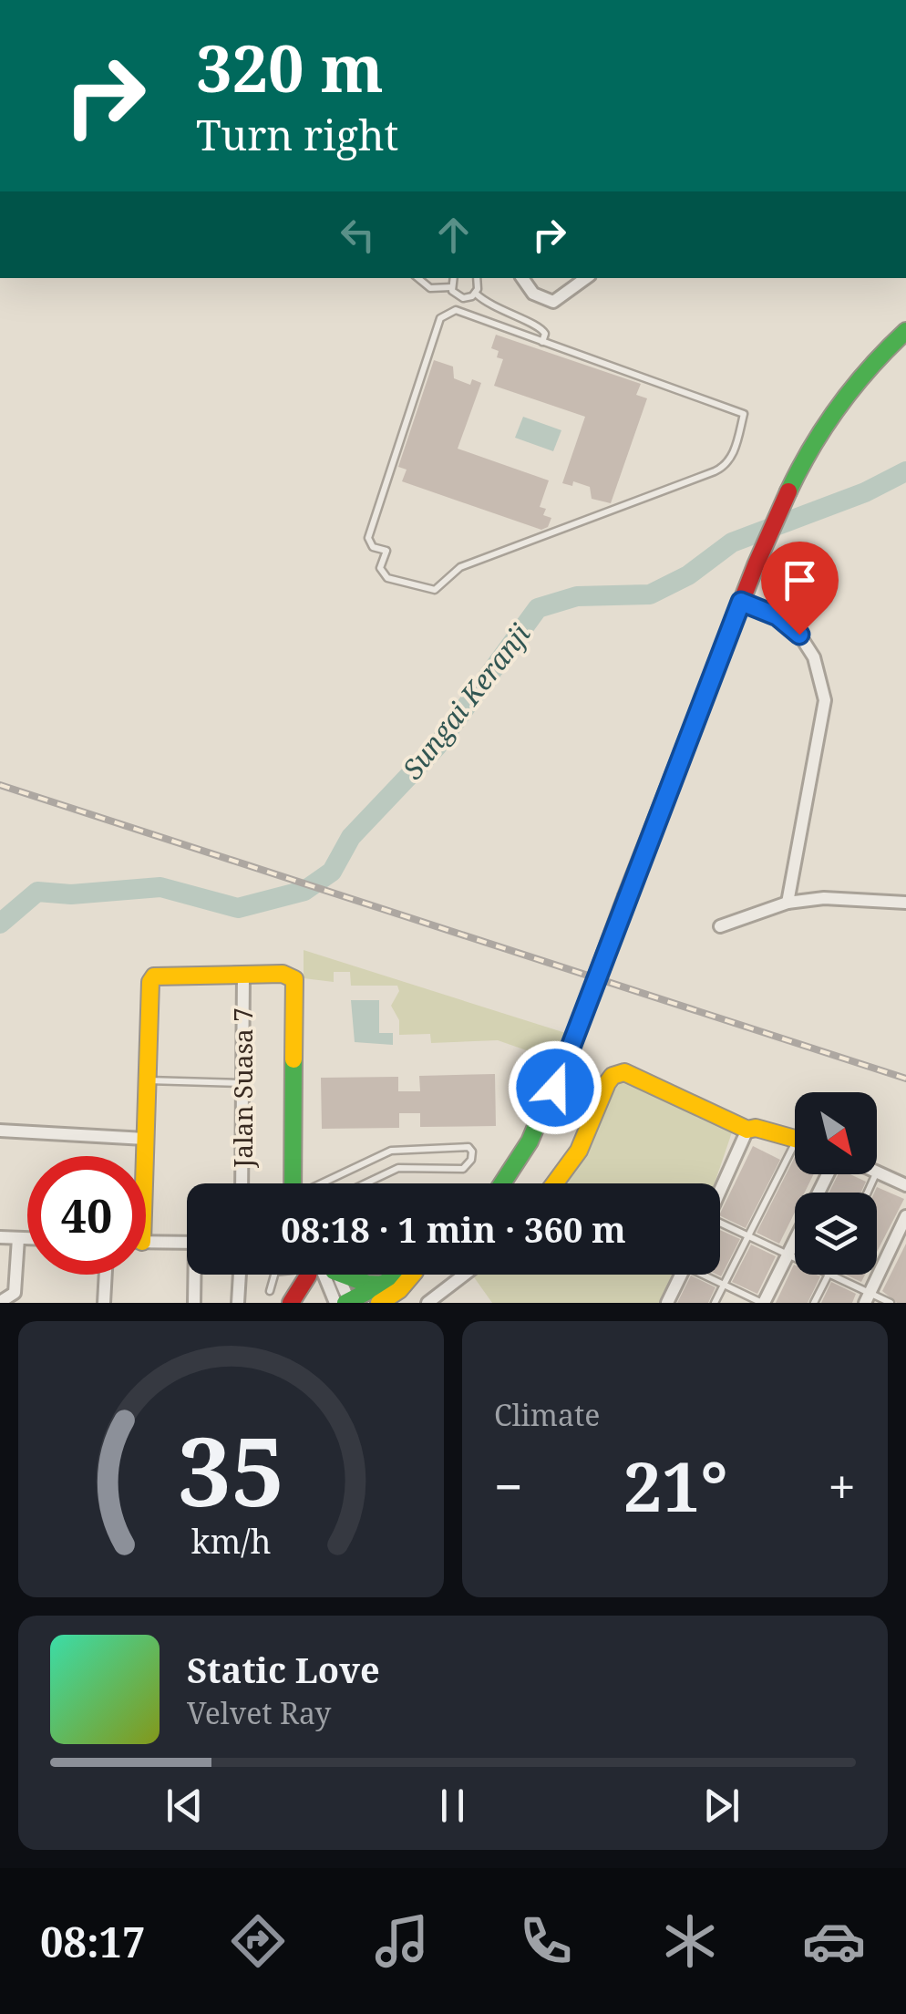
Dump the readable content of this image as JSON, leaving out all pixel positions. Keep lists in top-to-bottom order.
{
  "streets": {
    "street": ["Jalan Suasa 7"]
  },
  "water": ["Sungai Keranji"],
  "north": "bottom right",
  "page": {
    "turn": ["320 m", "Turn right"],
    "limit": "40",
    "trip": "08:18 · 1 min · 360 m",
    "tile": "Climate",
    "heat": ["−", "21°", "+"],
    "song": ["Static Love", "Velvet Ray"],
    "tabs": "08:17",
    "gauge": ["35", "km/h"]
  }
}
